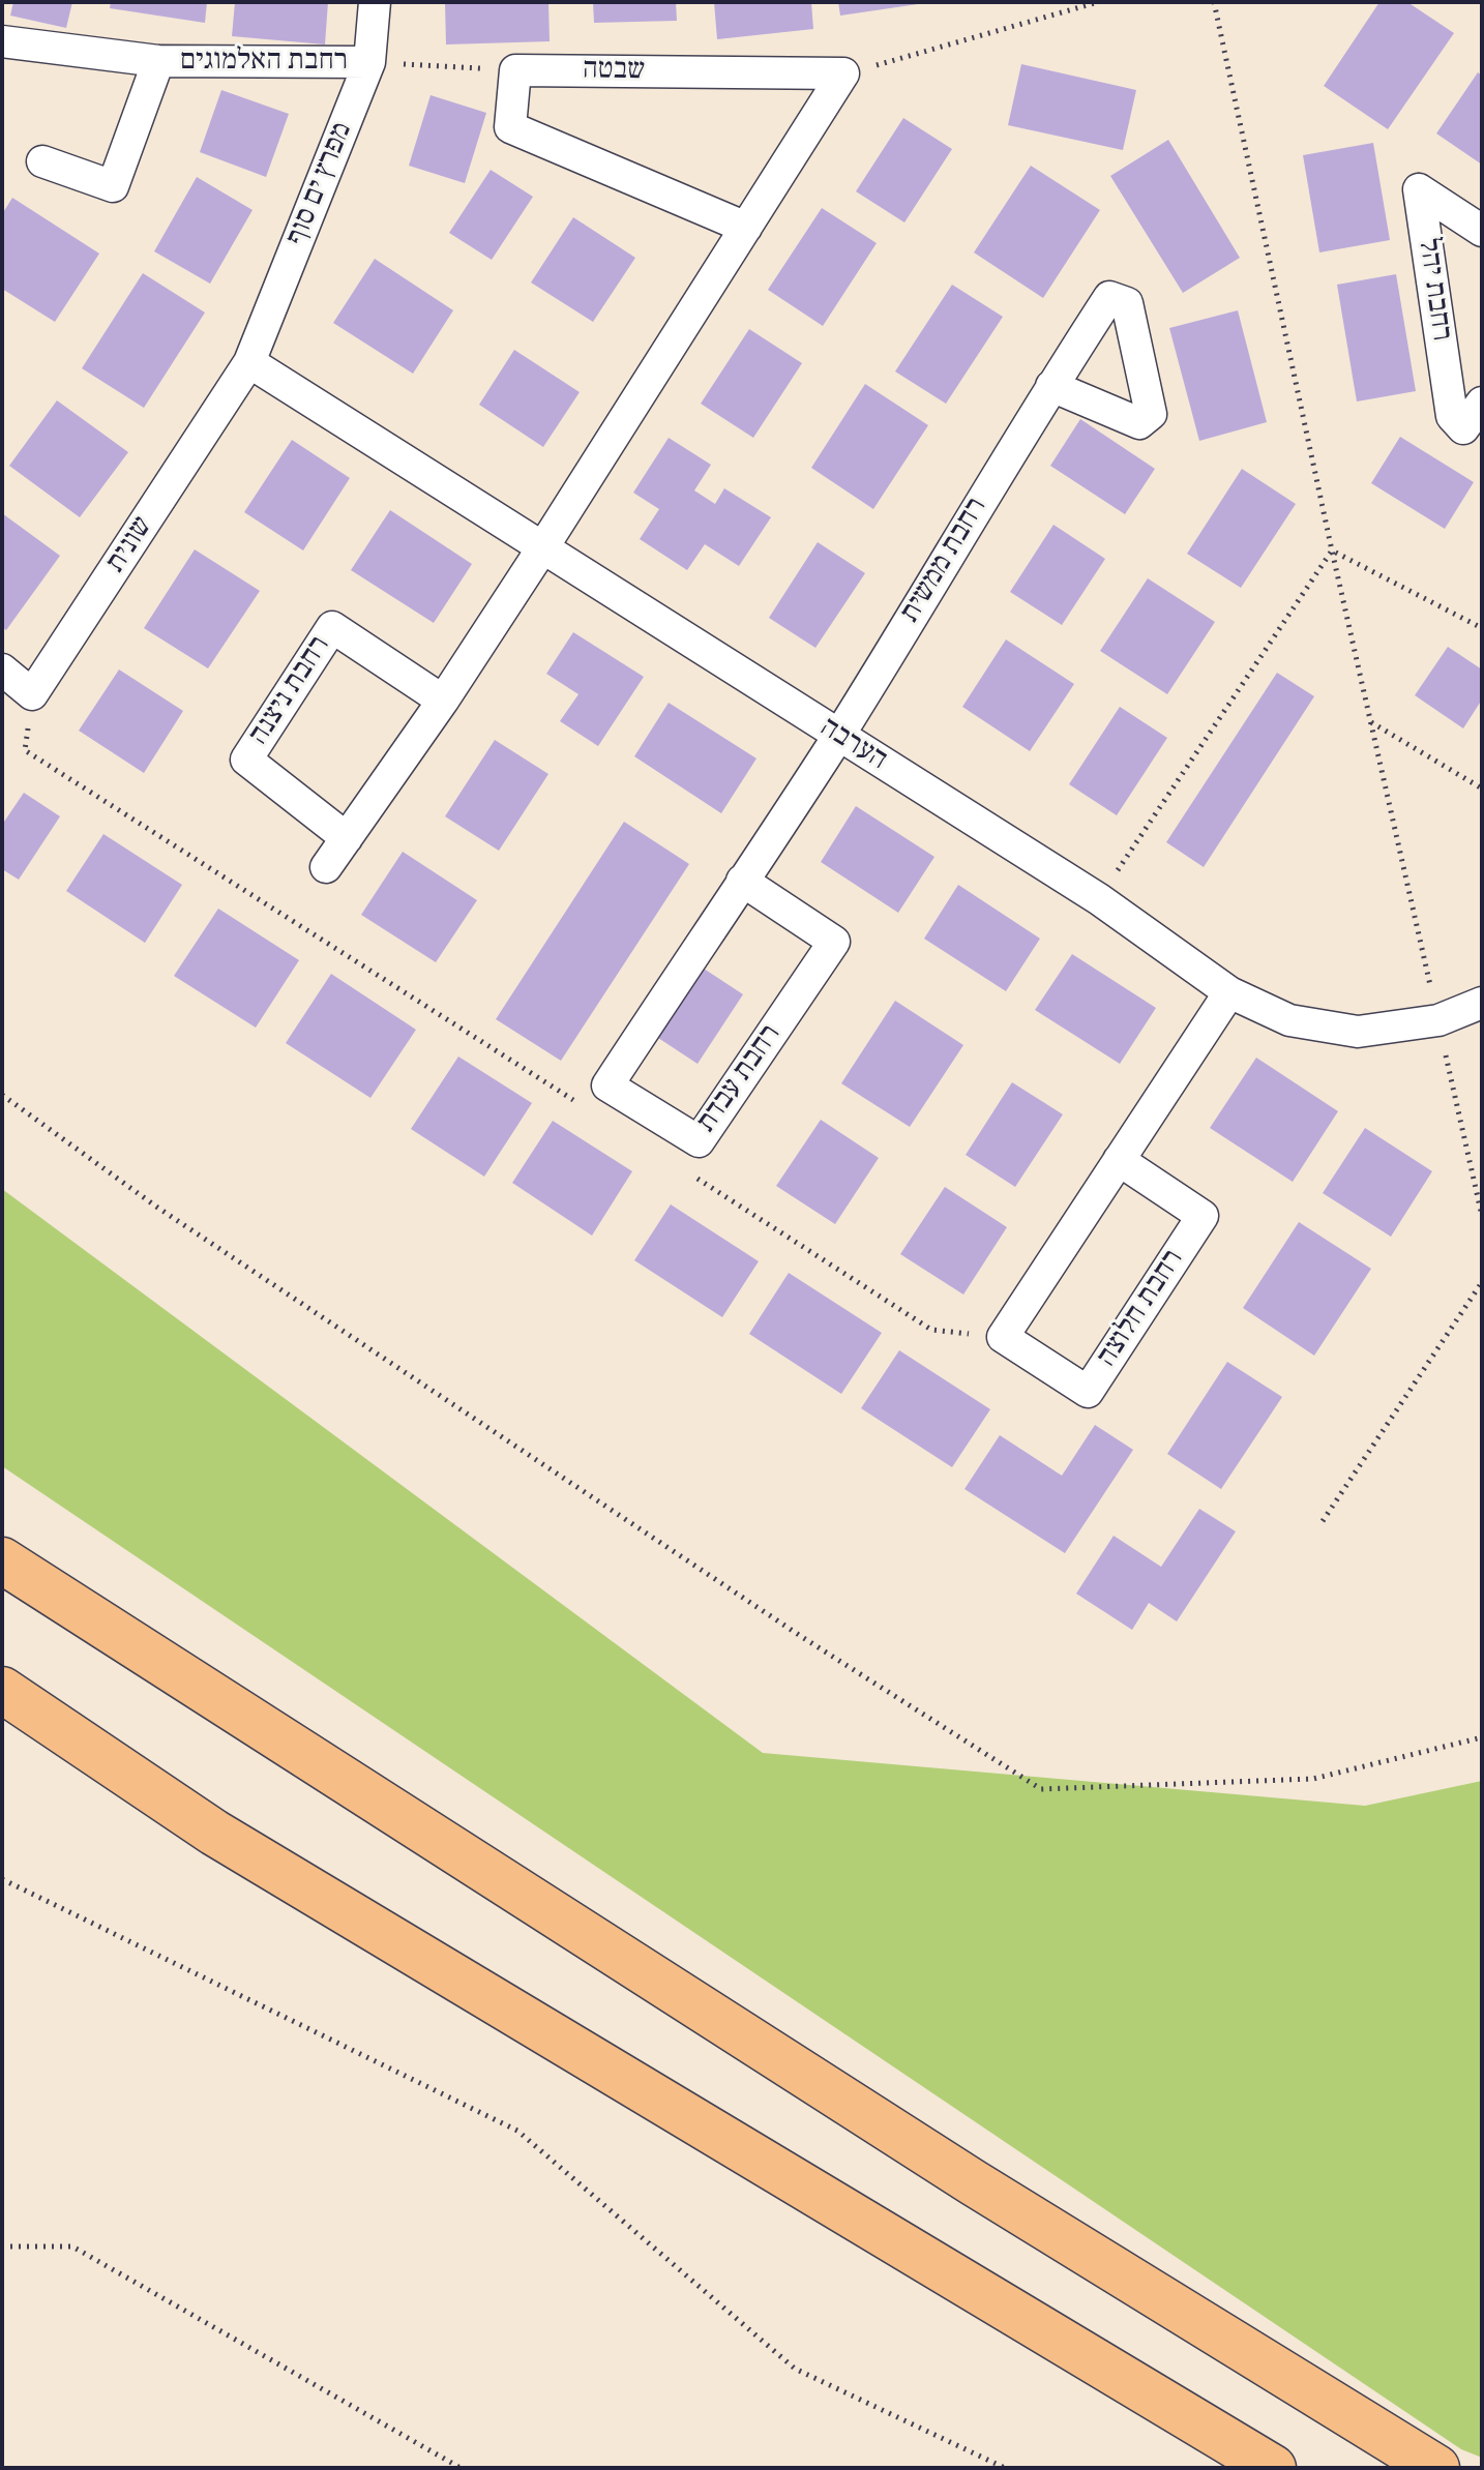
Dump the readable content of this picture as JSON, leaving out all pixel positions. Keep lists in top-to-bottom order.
{
  "streets": {
    "street": [
      "רחבת האלמוגים",
      "שבטה",
      "מפרץ ים סוף",
      "רחבת יהל",
      "שונית",
      "רחבת ממשית",
      "רחבת ניצנה",
      "הערבה",
      "רחבת עבדת",
      "רחבת חלוצה"
    ]
  },
  "crossings": [
    ["רחבת האלמוגים", "מפרץ ים סוף"],
    ["מפרץ ים סוף", "שונית"],
    ["מפרץ ים סוף", "הערבה"],
    ["שונית", "הערבה"],
    ["רחבת ממשית", "הערבה"],
    ["רחבת ממשית", "רחבת עבדת"],
    ["הערבה", "רחבת עבדת"]
  ]
}
